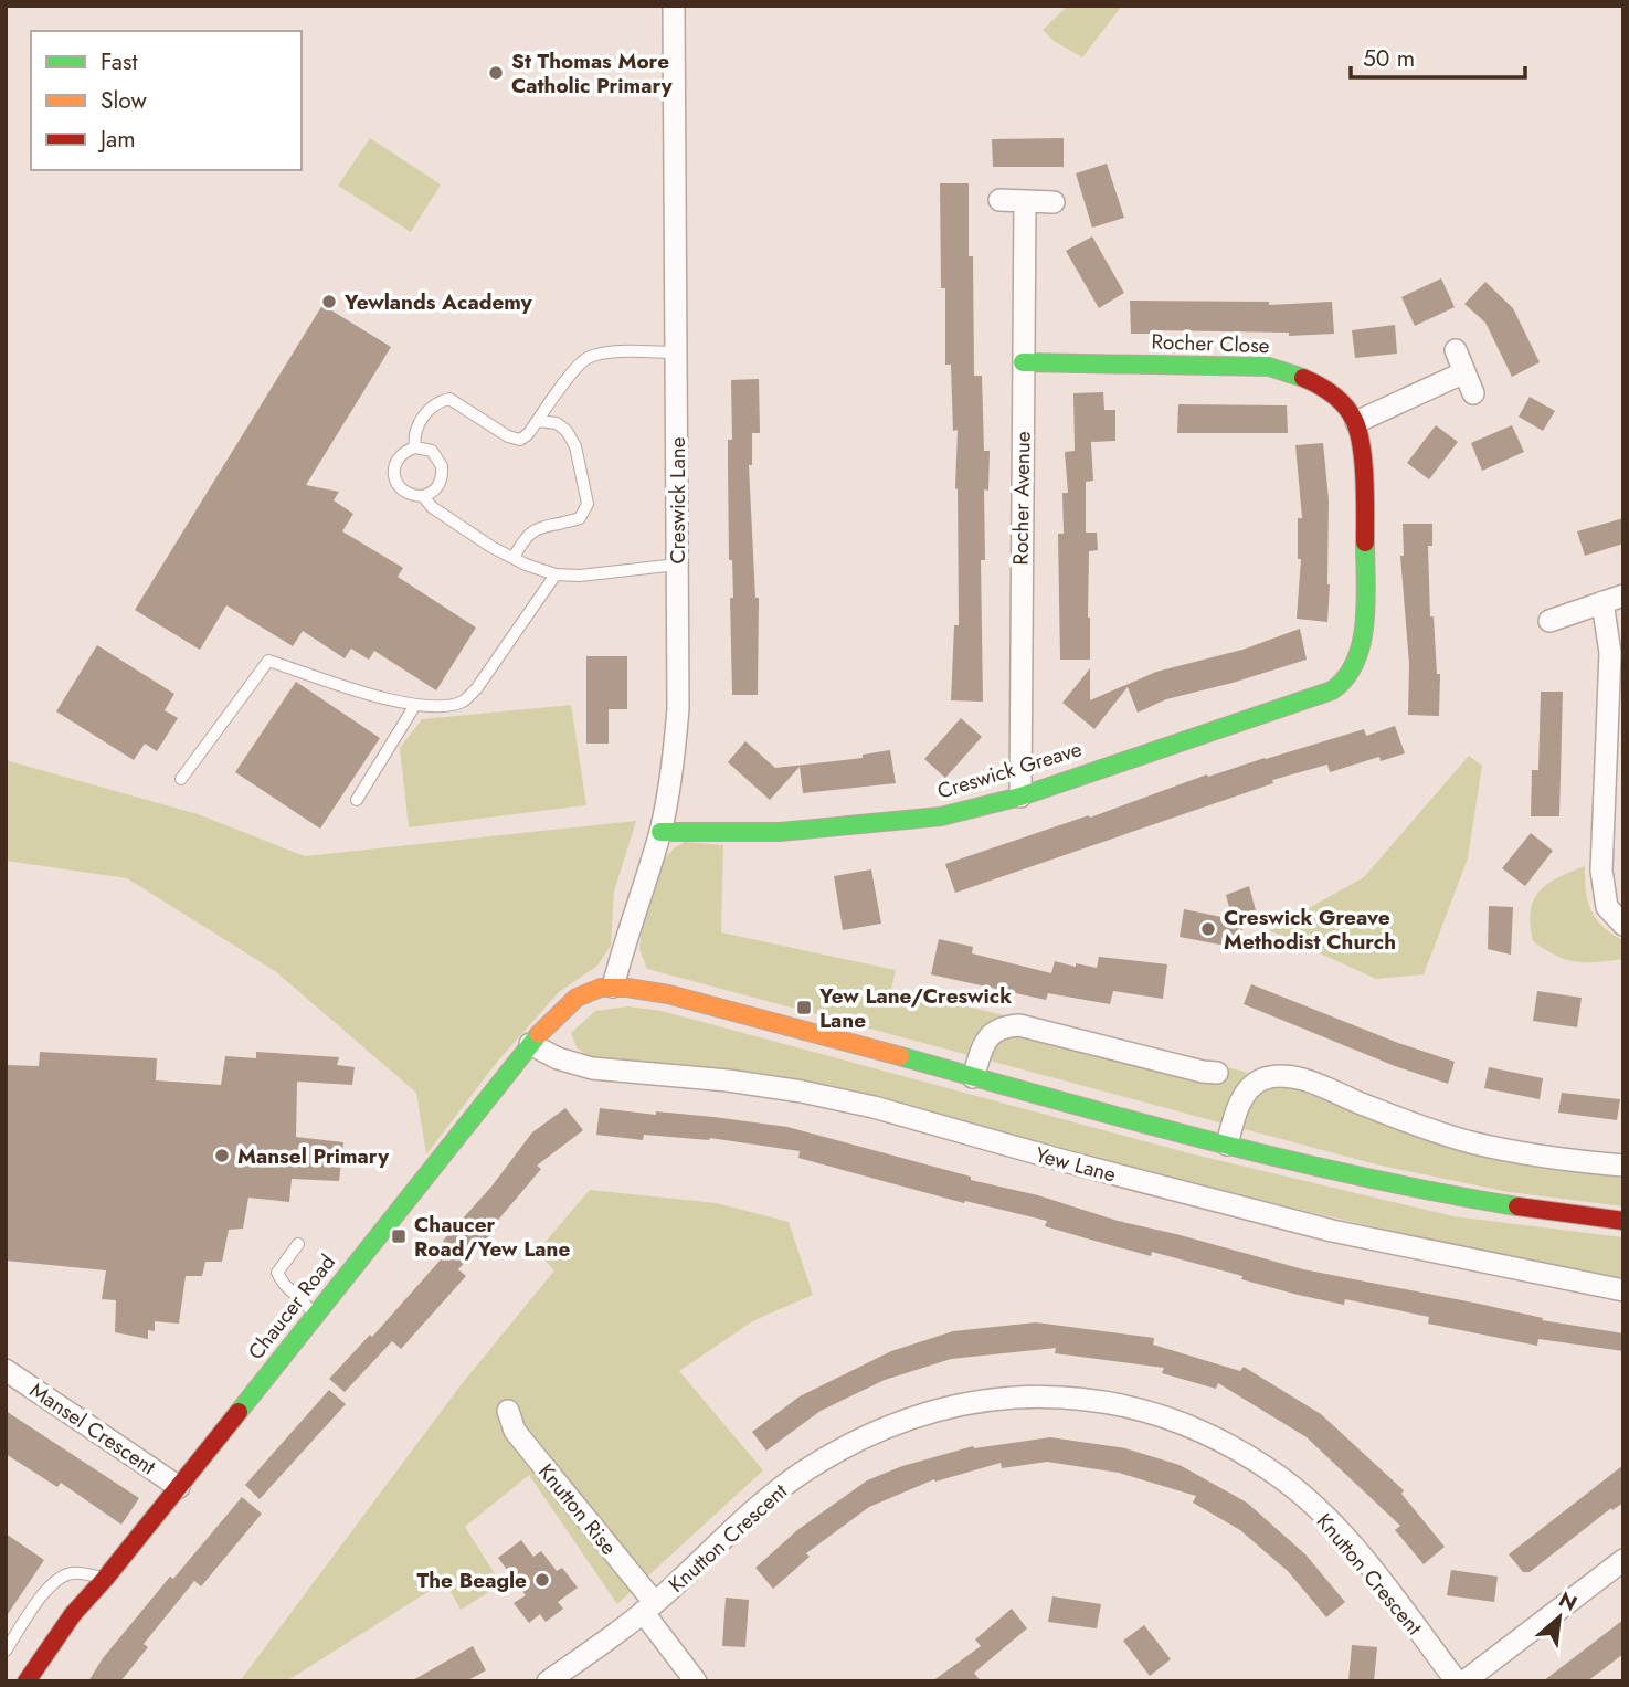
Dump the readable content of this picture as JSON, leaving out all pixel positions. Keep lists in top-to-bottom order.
{
  "streets": {
    "main road": ["Rocher Close", "Creswick Greave", "Chaucer Road"],
    "street": [
      "Rocher Avenue",
      "Creswick Lane",
      "Yew Lane",
      "Mansel Crescent",
      "Knutton Rise",
      "Knutton Crescent"
    ]
  },
  "crossings": [
    ["Rocher Close", "Rocher Avenue"],
    ["Rocher Close", "Creswick Greave"],
    ["Rocher Avenue", "Creswick Greave"],
    ["Creswick Lane", "Creswick Greave"],
    ["Creswick Lane", "Chaucer Road"],
    ["Yew Lane", "Chaucer Road"],
    ["Chaucer Road", "Mansel Crescent"],
    ["Knutton Rise", "Knutton Crescent"]
  ],
  "places": {
    "other": [
      "St Thomas More Catholic Primary",
      "Yewlands Academy",
      "Creswick Greave Methodist Church",
      "Mansel Primary",
      "The Beagle"
    ],
    "transit": ["Yew Lane/Creswick Lane", "Chaucer Road/Yew Lane"]
  },
  "legend": ["Fast", "Slow", "Jam"],
  "scale_bar": "50 m",
  "north": "top right"
}
